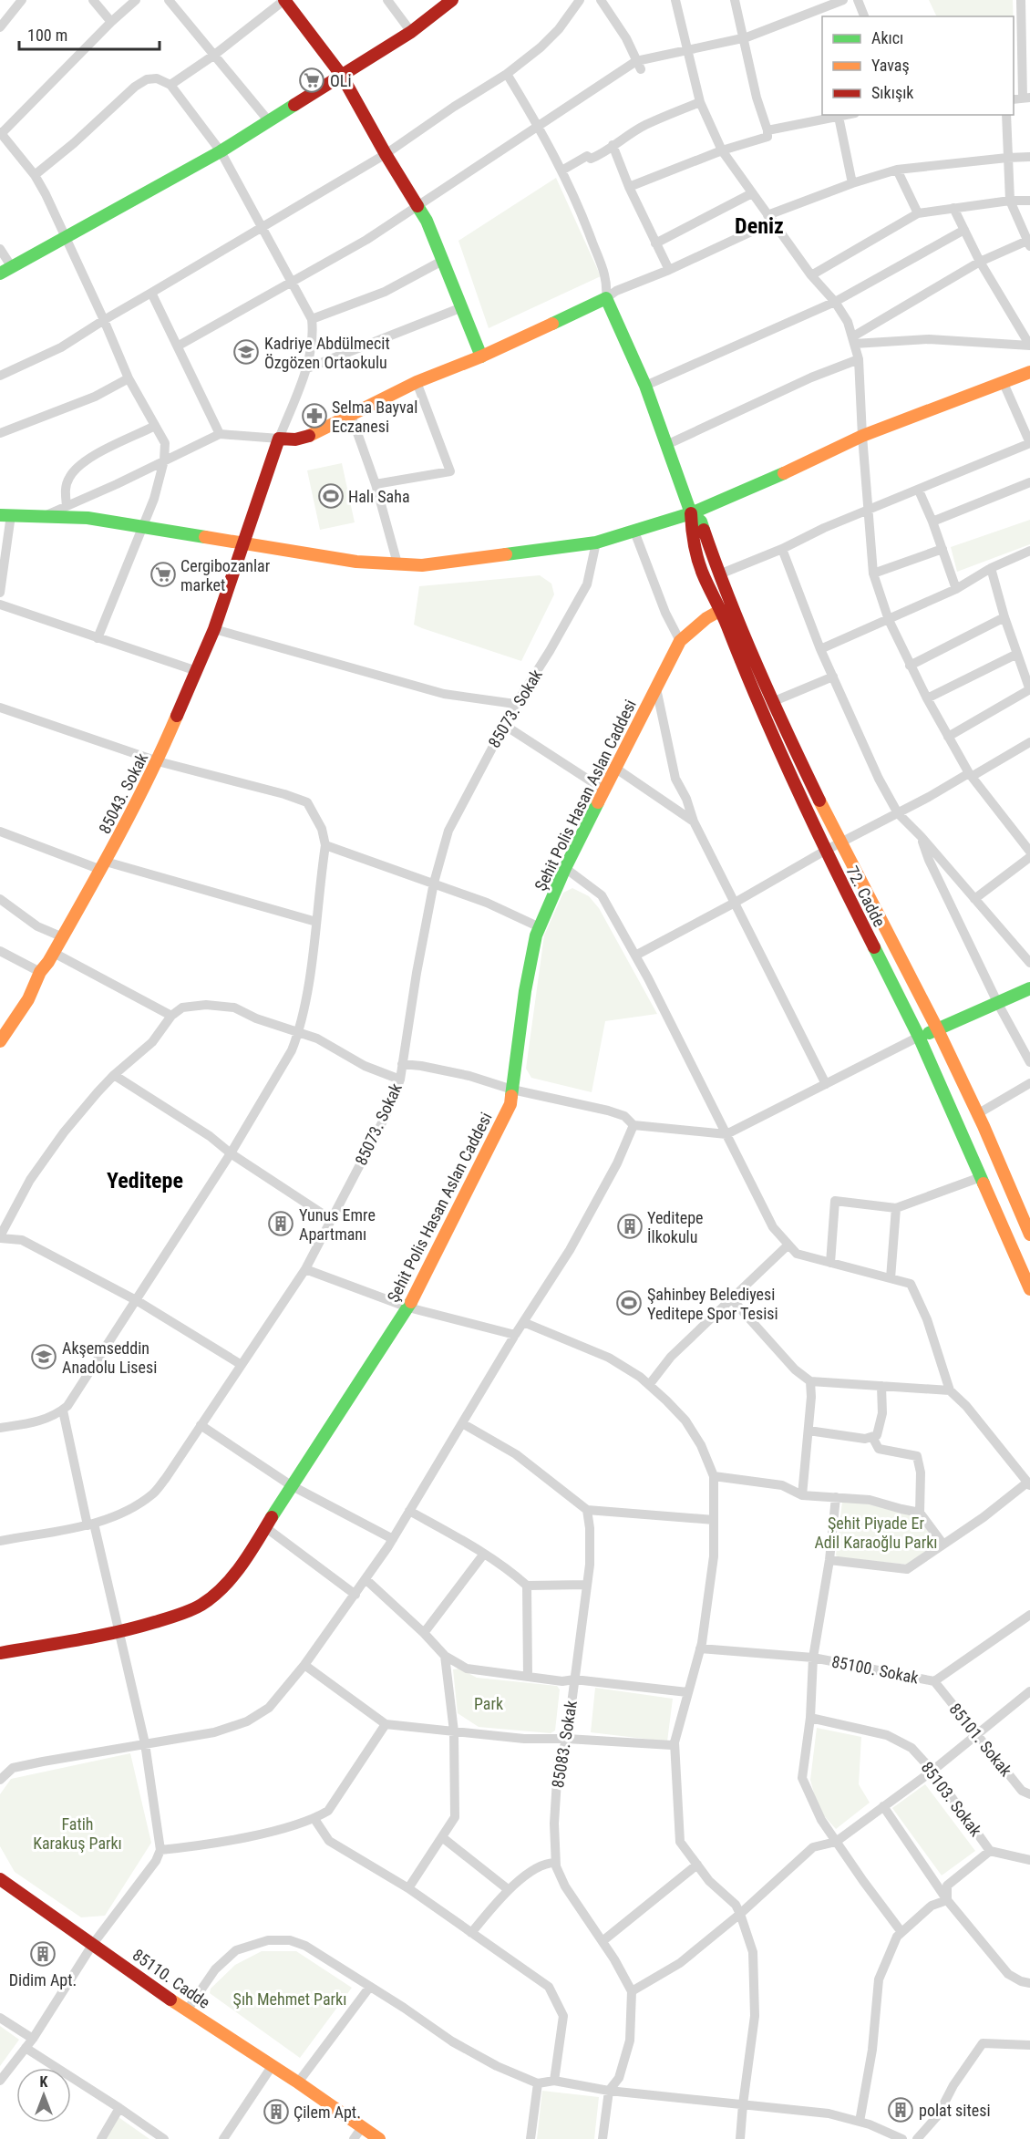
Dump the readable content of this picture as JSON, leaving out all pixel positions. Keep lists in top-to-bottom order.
{
  "streets": {
    "street": [
      "85073. Sokak",
      "85043. Sokak",
      "Şehit Polis Hasan Aslan Caddesi",
      "72. Cadde",
      "85100. Sokak",
      "85101. Sokak",
      "85083. Sokak",
      "85103. Sokak",
      "85110. Cadde"
    ]
  },
  "crossings": [
    ["Şehit Polis Hasan Aslan Caddesi", "72. Cadde"],
    ["85100. Sokak", "85101. Sokak"]
  ],
  "districts": ["Deniz", "Yeditepe"],
  "parks": [
    "Şehit Piyade Er Adil Karaoğlu Parkı",
    "Park",
    "Fatih Karakuş Parkı",
    "Şıh Mehmet Parkı"
  ],
  "places": {
    "supermarket": ["OLi", "Cergibozanlar market"],
    "school or university": ["Kadriye Abdülmecit Özgözen Ortaokulu", "Akşemseddin Anadolu Lisesi"],
    "pharmacy": ["Selma Bayval Eczanesi"],
    "sports": ["Halı Saha", "Şahinbey Belediyesi Yeditepe Spor Tesisi"],
    "building": [
      "Yunus Emre Apartmanı",
      "Yeditepe İlkokulu",
      "Didim Apt.",
      "polat sitesi",
      "Çilem Apt."
    ]
  },
  "legend": ["Akıcı", "Yavaş", "Sıkışık"],
  "scale_bar": "100 m",
  "north": "top"
}
